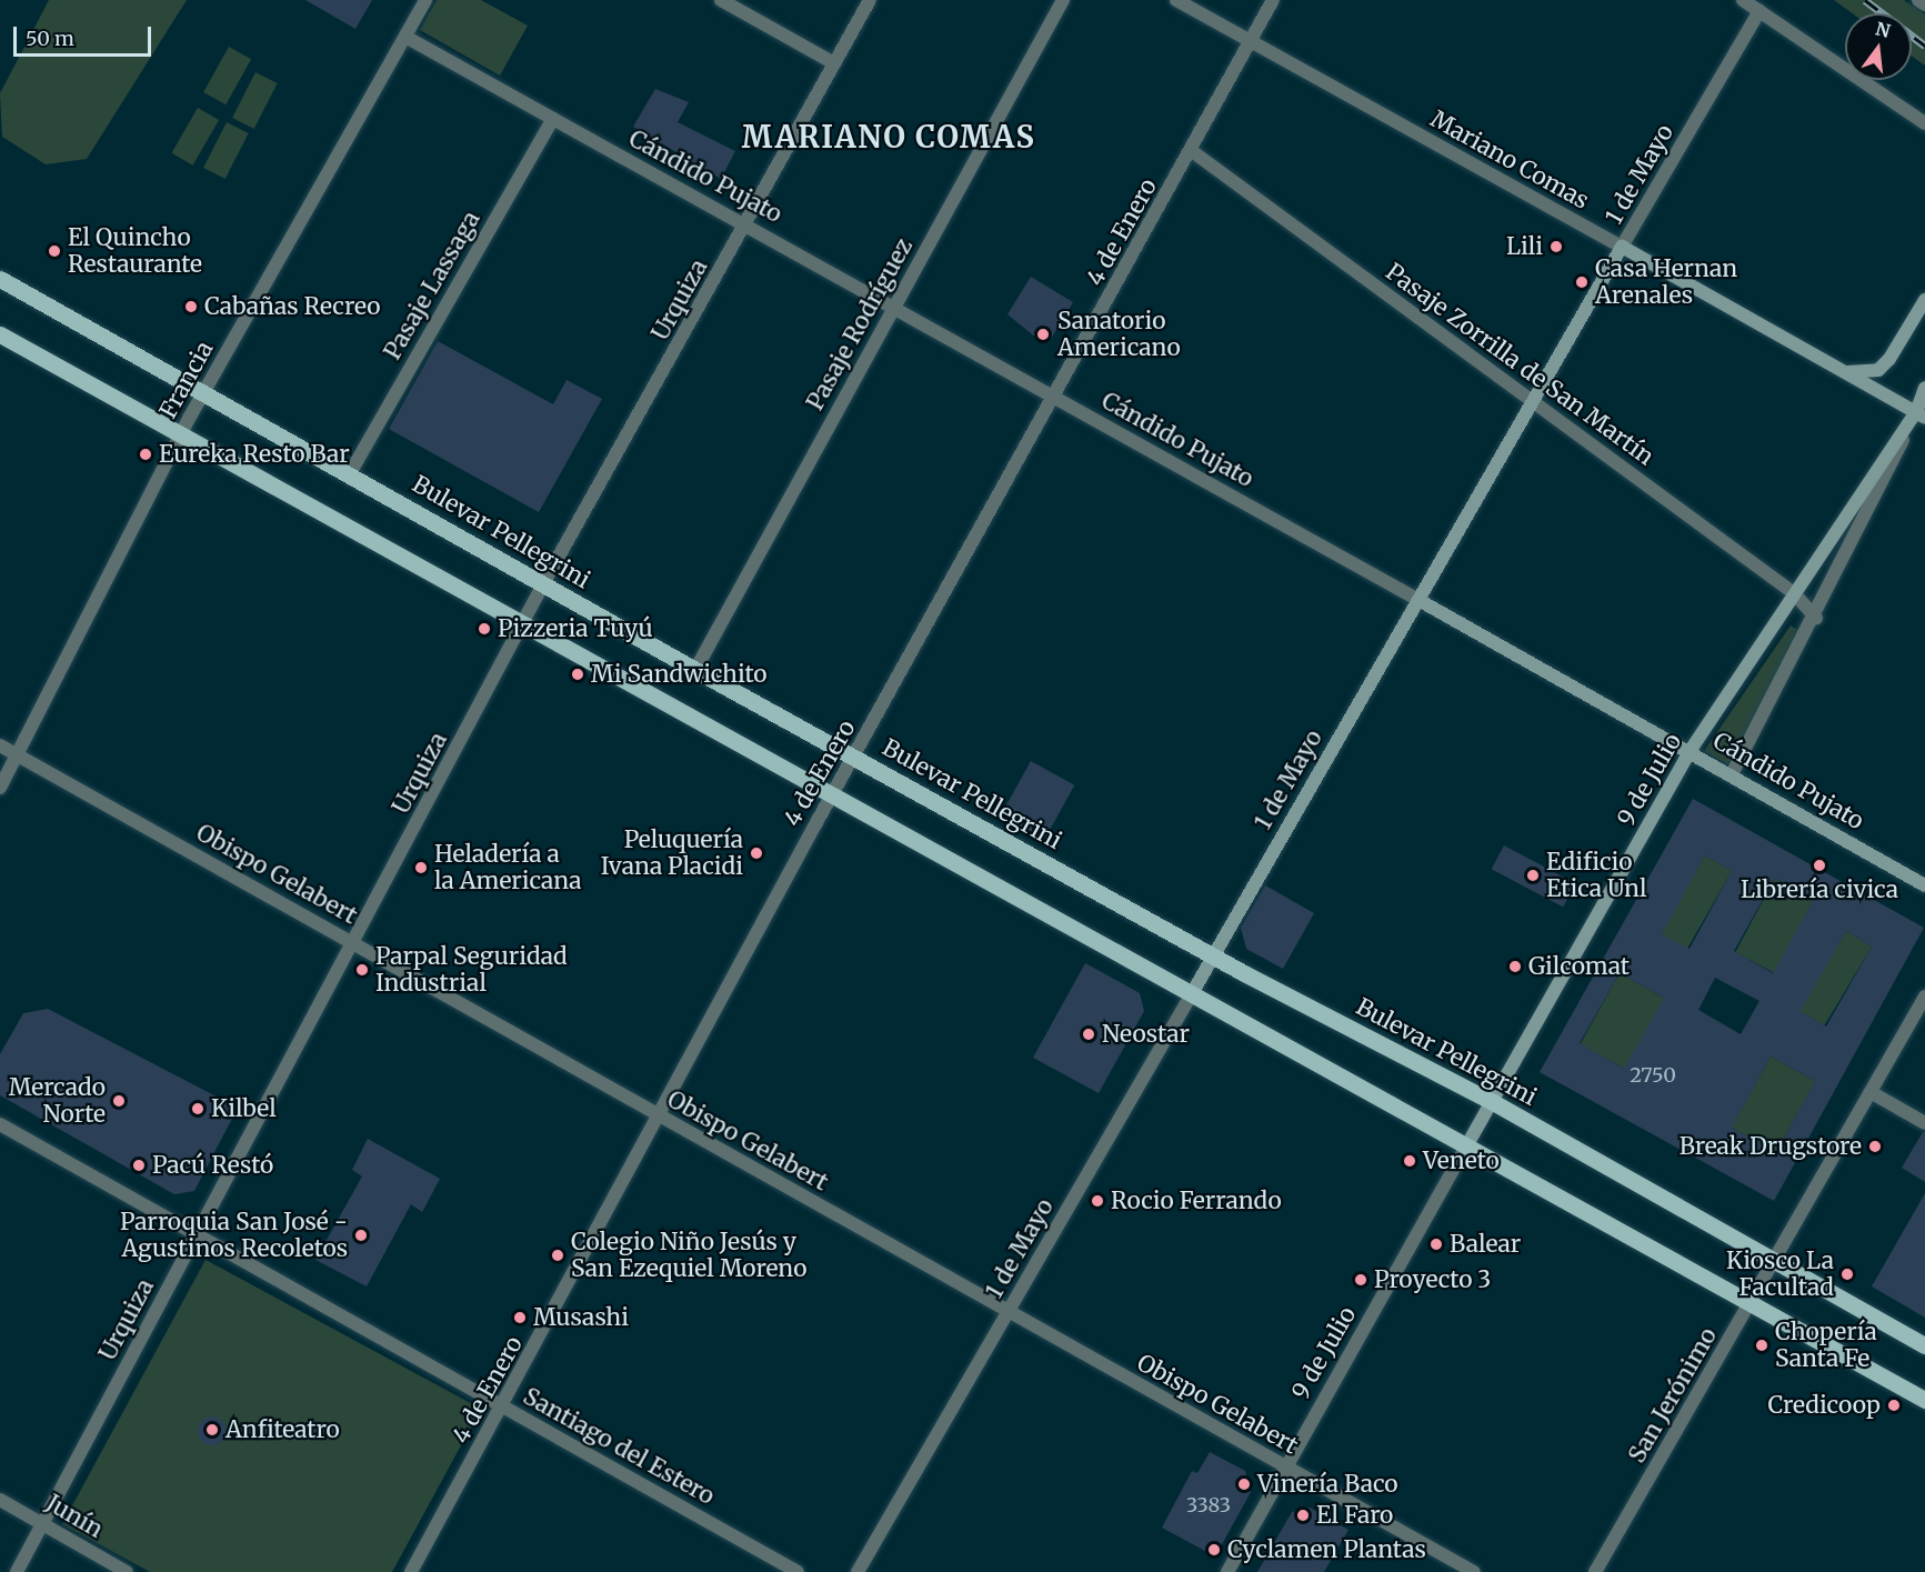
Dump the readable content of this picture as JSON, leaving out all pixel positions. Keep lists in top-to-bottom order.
{
  "streets": {
    "main road": [
      "Mariano Comas",
      "1 de Mayo",
      "Cándido Pujato",
      "Bulevar Pellegrini",
      "9 de Julio"
    ],
    "street": [
      "4 de Enero",
      "Pasaje Lassaga",
      "Urquiza",
      "Pasaje Rodríguez",
      "Pasaje Zorrilla de San Martín",
      "Francia",
      "Obispo Gelabert",
      "San Jerónimo",
      "Santiago del Estero",
      "Junín"
    ]
  },
  "crossings": [
    ["Mariano Comas", "1 de Mayo"],
    ["Mariano Comas", "4 de Enero"],
    ["Mariano Comas", "9 de Julio"],
    ["1 de Mayo", "Cándido Pujato"],
    ["1 de Mayo", "Pasaje Zorrilla de San Martín"],
    ["1 de Mayo", "Bulevar Pellegrini"],
    ["1 de Mayo", "Obispo Gelabert"],
    ["Cándido Pujato", "4 de Enero"],
    ["Cándido Pujato", "Pasaje Lassaga"],
    ["Cándido Pujato", "Urquiza"],
    ["Cándido Pujato", "Pasaje Rodríguez"],
    ["Cándido Pujato", "Francia"],
    ["Cándido Pujato", "9 de Julio"],
    ["4 de Enero", "Pasaje Zorrilla de San Martín"],
    ["4 de Enero", "Bulevar Pellegrini"],
    ["4 de Enero", "Obispo Gelabert"],
    ["4 de Enero", "Santiago del Estero"],
    ["Pasaje Lassaga", "Bulevar Pellegrini"],
    ["Urquiza", "Bulevar Pellegrini"],
    ["Urquiza", "Obispo Gelabert"],
    ["Urquiza", "Santiago del Estero"],
    ["Urquiza", "Junín"],
    ["Pasaje Rodríguez", "Bulevar Pellegrini"],
    ["Pasaje Zorrilla de San Martín", "9 de Julio"],
    ["Francia", "Bulevar Pellegrini"],
    ["Francia", "Obispo Gelabert"],
    ["Bulevar Pellegrini", "9 de Julio"],
    ["Bulevar Pellegrini", "San Jerónimo"],
    ["9 de Julio", "Obispo Gelabert"]
  ],
  "districts": ["MARIANO COMAS"],
  "places": [
    "Lili",
    "El Quincho Restaurante",
    "Casa Hernan Arenales",
    "Cabañas Recreo",
    "Sanatorio Americano",
    "Eureka Resto Bar",
    "Pizzeria Tuyú",
    "Mi Sandwichito",
    "Peluquería Ivana Placidi",
    "Librería civica",
    "Heladería a la Americana",
    "Edificio Etica Unl",
    "Gilcomat",
    "Parpal Seguridad Industrial",
    "Neostar",
    "Mercado Norte",
    "Kilbel",
    "Break Drugstore",
    "Veneto",
    "Pacú Restó",
    "Rocio Ferrando",
    "Parroquia San José - Agustinos Recoletos",
    "Balear",
    "Colegio Niño Jesús y San Ezequiel Moreno",
    "Kiosco La Facultad",
    "Proyecto 3",
    "Musashi",
    "Chopería Santa Fe",
    "Credicoop",
    "Anfiteatro",
    "Vinería Baco",
    "El Faro",
    "Cyclamen Plantas"
  ],
  "house_numbers": ["2750", "3383"],
  "scale_bar": "50 m",
  "north": "top"
}
